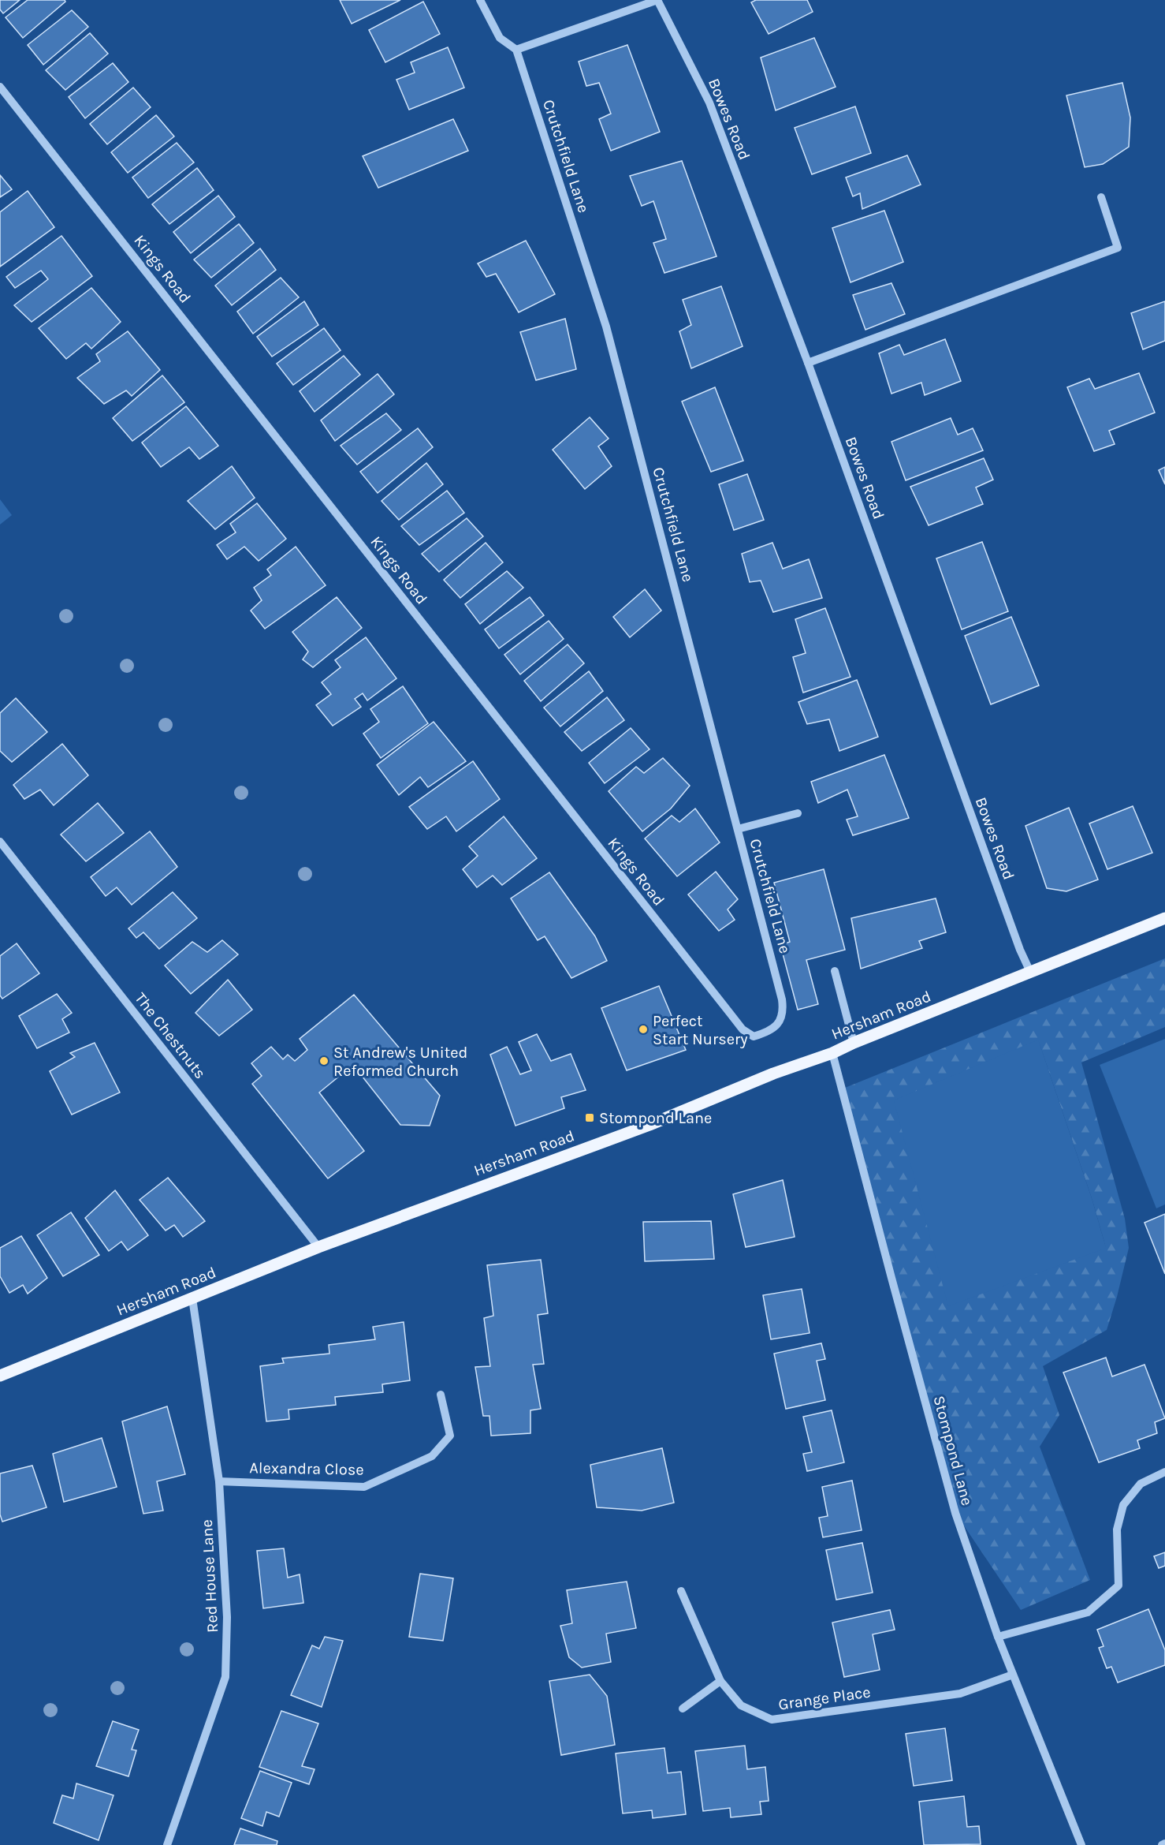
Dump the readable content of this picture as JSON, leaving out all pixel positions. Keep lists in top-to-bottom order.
{
  "streets": {
    "main road": ["Hersham Road"],
    "street": [
      "Bowes Road",
      "Crutchfield Lane",
      "Kings Road",
      "The Chestnuts",
      "Stompond Lane",
      "Alexandra Close",
      "Red House Lane",
      "Grange Place"
    ]
  },
  "crossings": [
    ["Bowes Road", "Hersham Road"],
    ["Crutchfield Lane", "Kings Road"],
    ["Hersham Road", "The Chestnuts"],
    ["Hersham Road", "Stompond Lane"],
    ["Hersham Road", "Red House Lane"],
    ["Stompond Lane", "Grange Place"],
    ["Alexandra Close", "Red House Lane"]
  ],
  "places": {
    "other": ["Perfect Start Nursery", "St Andrew's United Reformed Church"],
    "transit": ["Stompond Lane"]
  }
}
